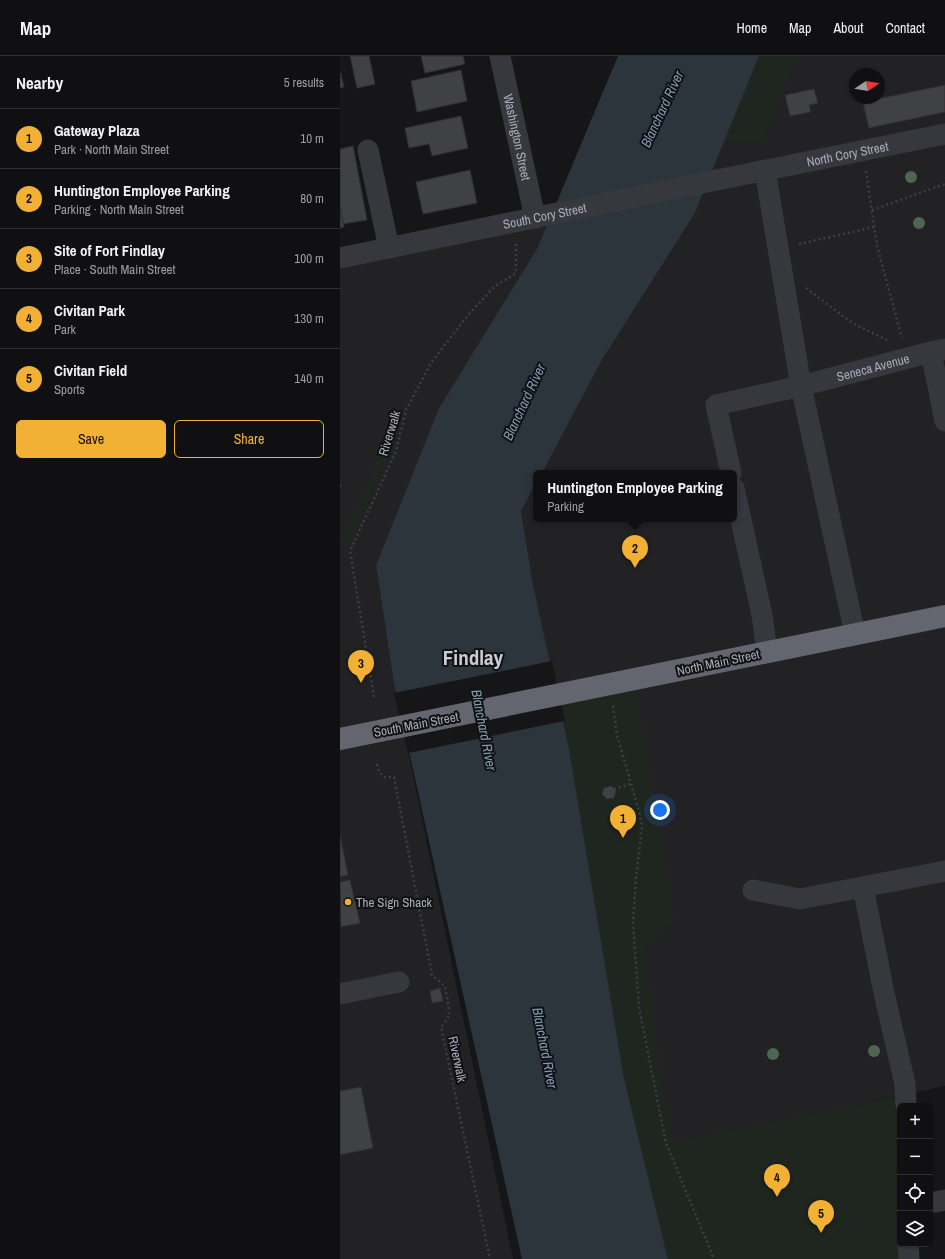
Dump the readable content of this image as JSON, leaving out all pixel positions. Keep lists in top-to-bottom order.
{
  "streets": {
    "highway": ["North Main Street", "South Main Street"],
    "street": [
      "Washington Street",
      "North Cory Street",
      "South Cory Street",
      "Seneca Avenue"
    ],
    "path": ["Riverwalk"]
  },
  "crossings": [
    ["Washington Street", "South Cory Street"],
    ["Washington Street", "Riverwalk"],
    ["North Cory Street", "South Cory Street"],
    ["South Cory Street", "Riverwalk"],
    ["North Main Street", "South Main Street"]
  ],
  "districts": ["Findlay"],
  "water": ["Blanchard River"],
  "places": ["The Sign Shack"],
  "north": "right",
  "page": {
    "header": "Map",
    "nav": [
      "Home",
      "Map",
      "About",
      "Contact"
    ],
    "heading": ["Nearby", "5 results"],
    "list": [
      {
        "mark": "1",
        "name": "Gateway Plaza",
        "note": "Park · North Main Street",
        "value": "10 m"
      },
      {
        "mark": "2",
        "name": "Huntington Employee Parking",
        "note": "Parking · North Main Street",
        "value": "80 m"
      },
      {
        "mark": "3",
        "name": "Site of Fort Findlay",
        "note": "Place · South Main Street",
        "value": "100 m"
      },
      {
        "mark": "4",
        "name": "Civitan Park",
        "note": "Park",
        "value": "130 m"
      },
      {
        "mark": "5",
        "name": "Civitan Field",
        "note": "Sports",
        "value": "140 m"
      }
    ],
    "buttons": ["Save", "Share"],
    "popup": ["Huntington Employee Parking", "Parking"],
    "pins": [
      "2",
      "3",
      "1",
      "4",
      "5"
    ],
    "map_buttons": ["+", "−"]
  }
}
